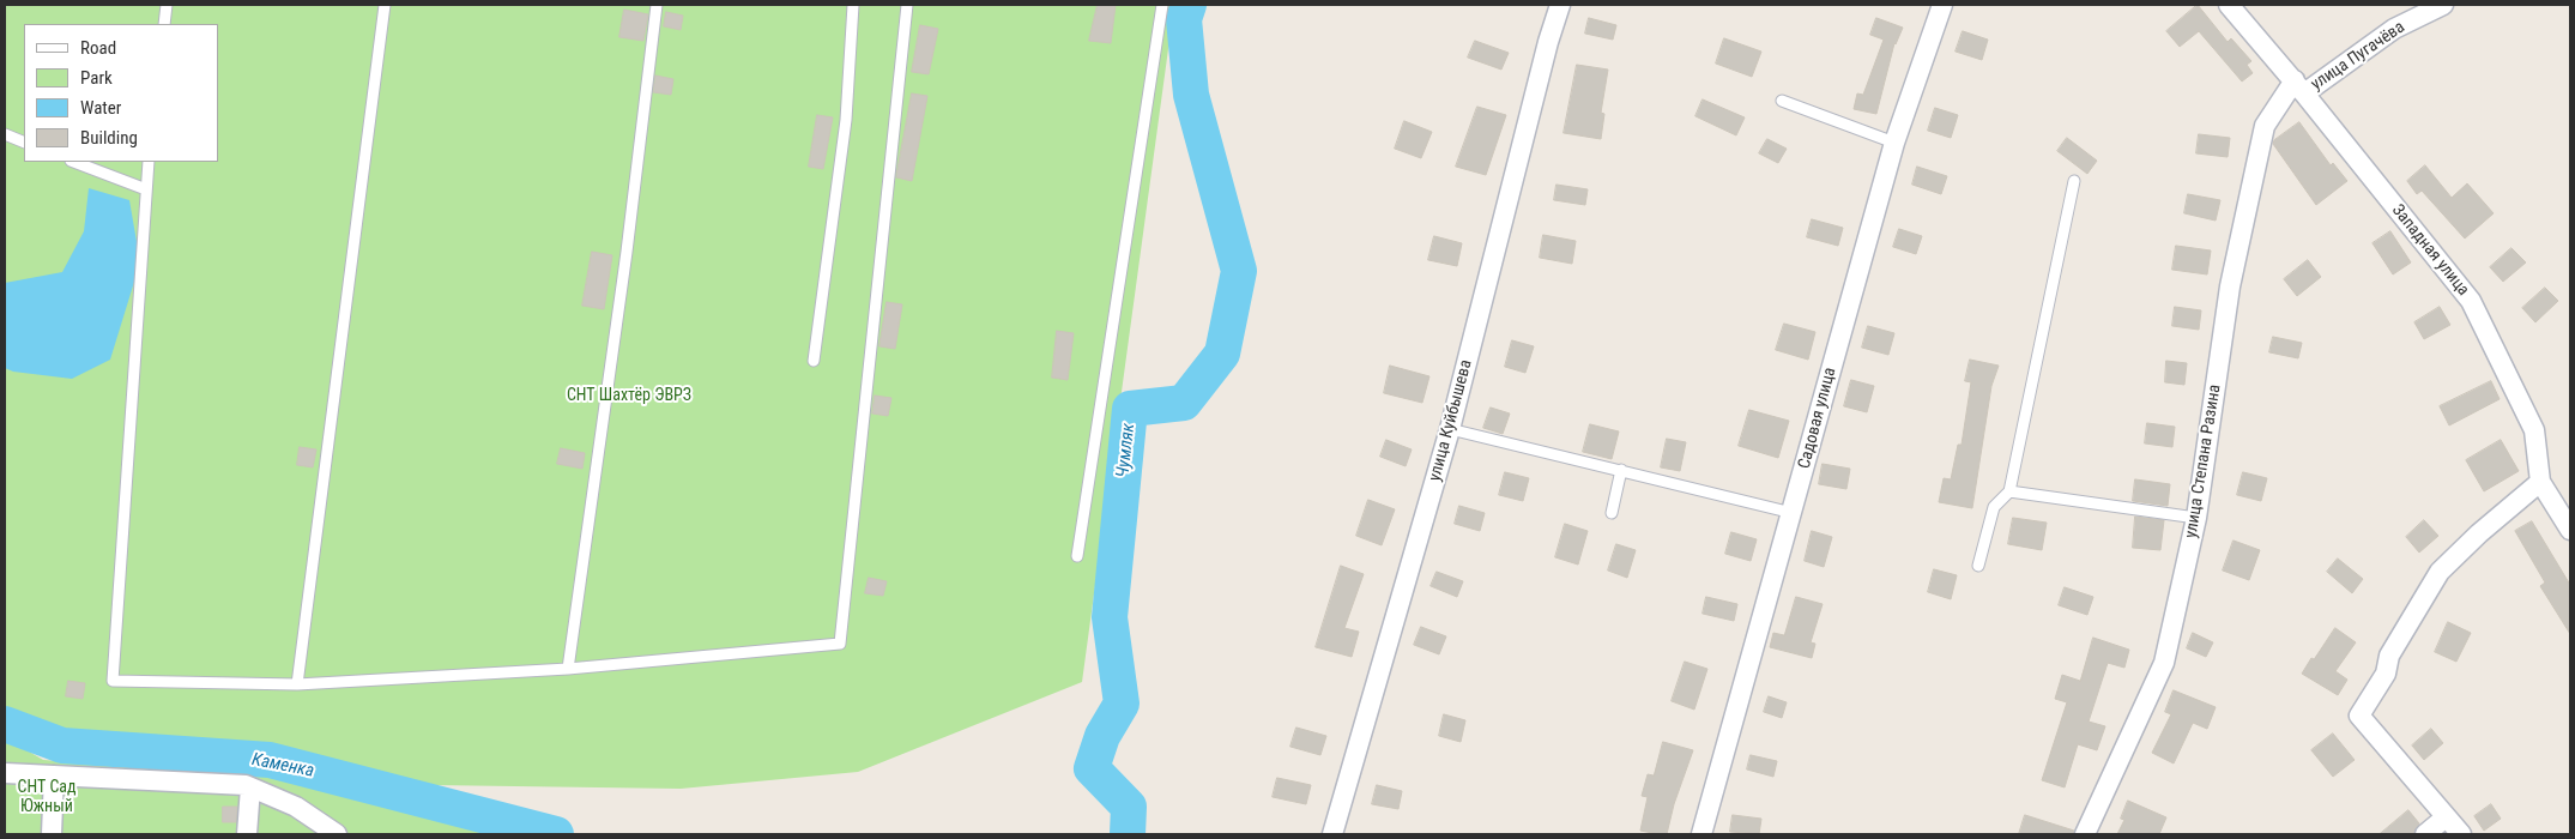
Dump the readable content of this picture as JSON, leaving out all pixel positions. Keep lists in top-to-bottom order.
{
  "streets": {
    "street": [
      "улица Пугачёва",
      "Западная улица",
      "Садовая улица",
      "улица Куйбышева",
      "улица Степана Разина"
    ]
  },
  "crossings": [
    ["улица Пугачёва", "Западная улица"],
    ["улица Пугачёва", "улица Степана Разина"],
    ["Западная улица", "улица Степана Разина"]
  ],
  "water": ["Чумляк", "Каменка"],
  "parks": ["СНТ Шахтёр ЭВРЗ", "СНТ Сад Южный"],
  "legend": [
    "Road",
    "Park",
    "Water",
    "Building"
  ]
}
